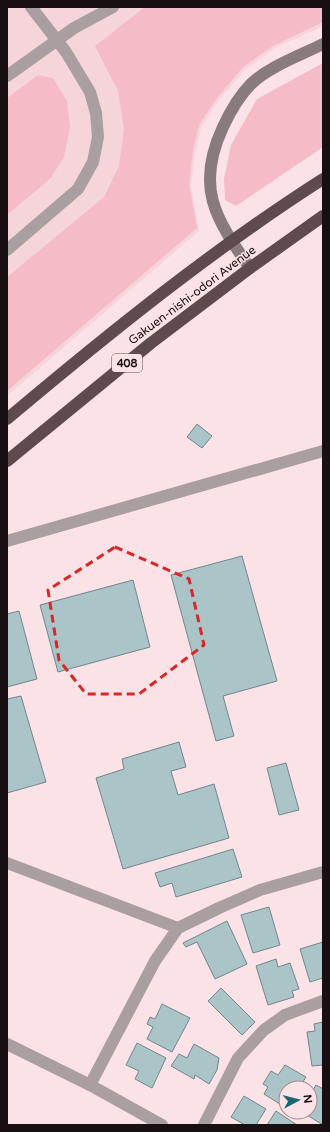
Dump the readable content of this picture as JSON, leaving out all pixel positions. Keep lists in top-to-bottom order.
{
  "streets": {
    "highway": ["Gakuen-nishi-odori Avenue", "408"]
  },
  "north": "right"
}
